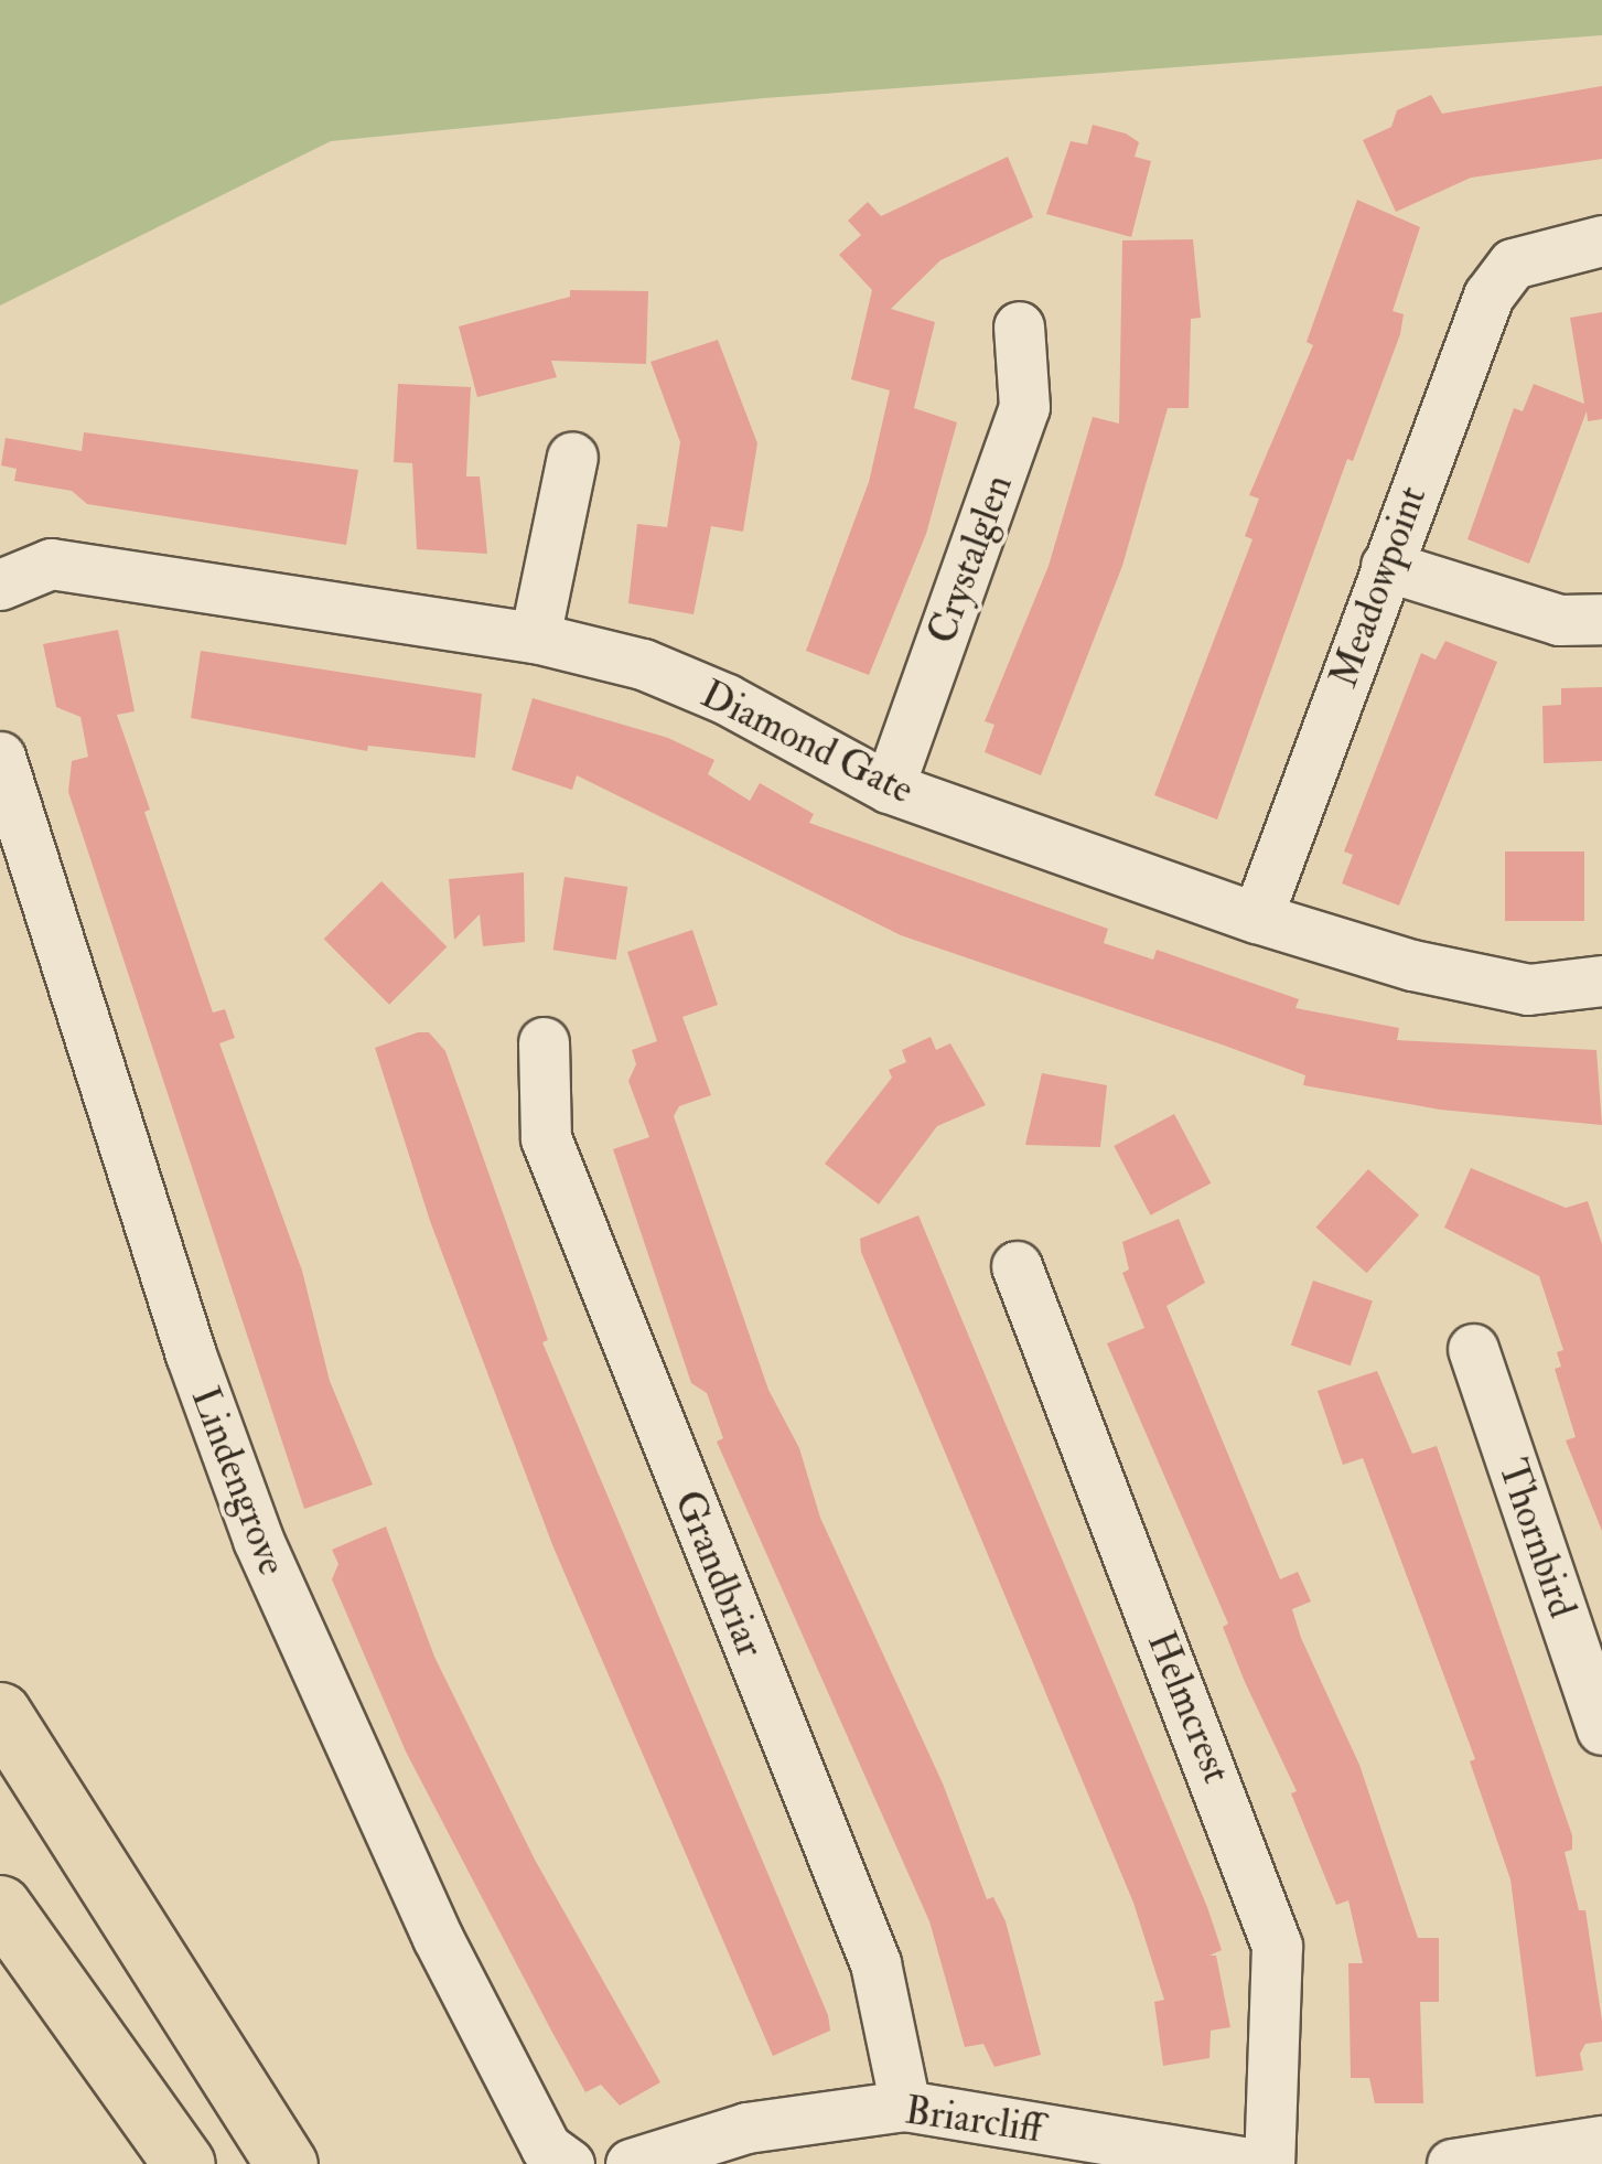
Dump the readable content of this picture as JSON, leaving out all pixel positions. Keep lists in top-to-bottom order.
{
  "streets": {
    "street": [
      "Crystalglen",
      "Meadowpoint",
      "Diamond Gate",
      "Lindengrove",
      "Thornbird",
      "Grandbriar",
      "Helmcrest",
      "Briarcliff"
    ]
  },
  "crossings": [
    ["Crystalglen", "Diamond Gate"],
    ["Meadowpoint", "Diamond Gate"],
    ["Grandbriar", "Briarcliff"]
  ]
}
